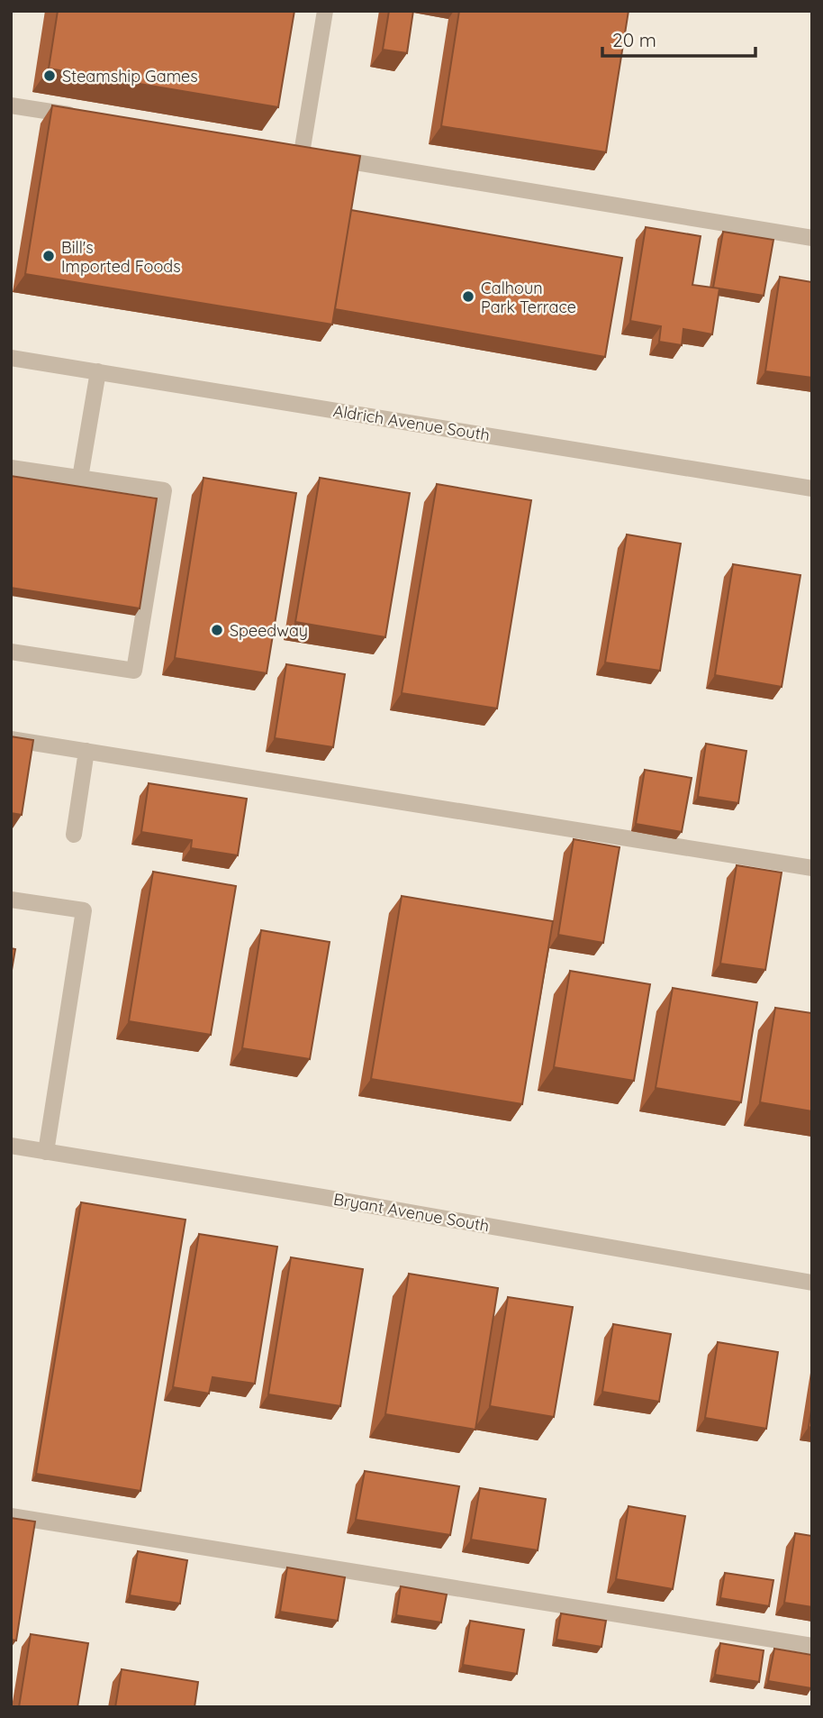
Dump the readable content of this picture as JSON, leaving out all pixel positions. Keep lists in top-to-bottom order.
{
  "streets": {
    "street": ["Aldrich Avenue South", "Bryant Avenue South"]
  },
  "places": [
    "Steamship Games",
    "Bill's Imported Foods",
    "Calhoun Park Terrace",
    "Speedway"
  ],
  "scale_bar": "20 m"
}
